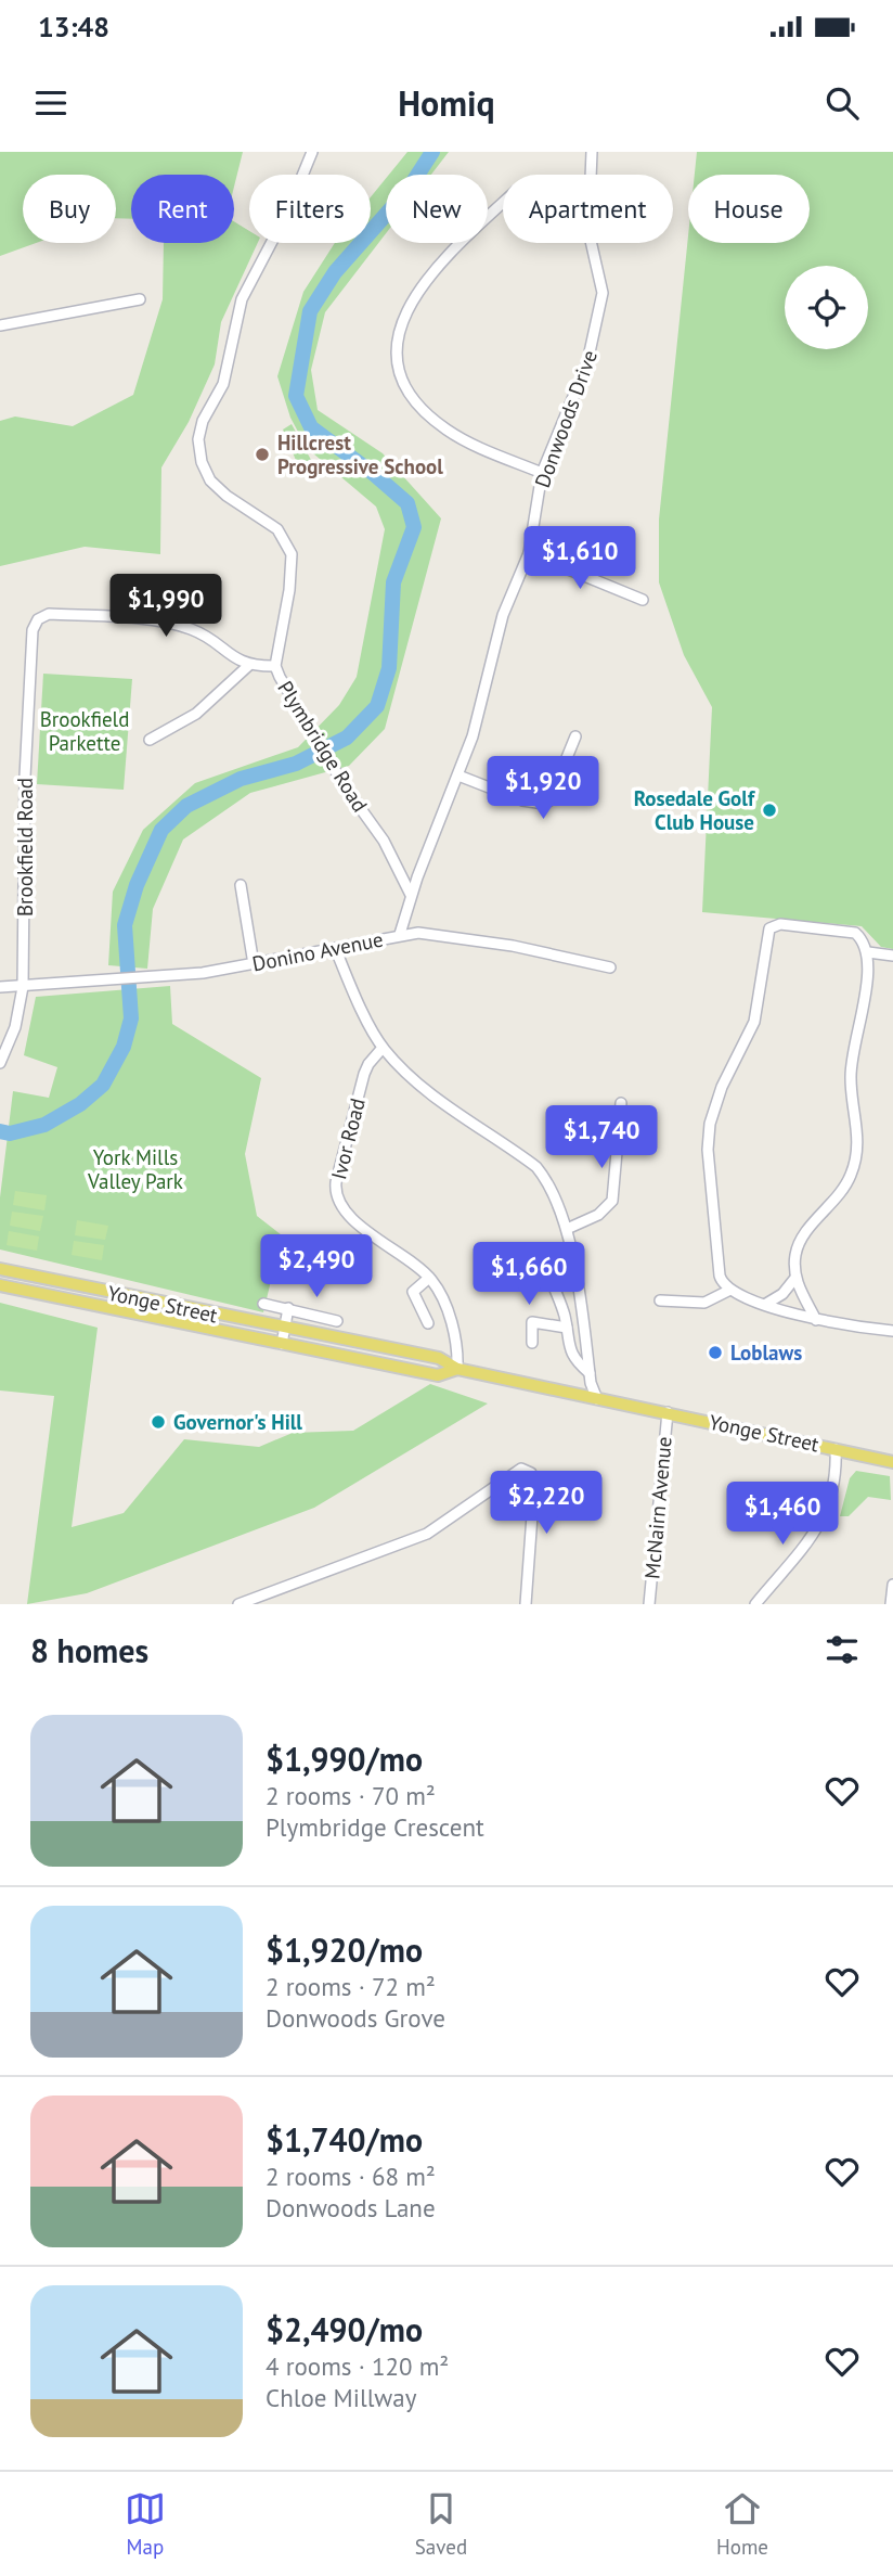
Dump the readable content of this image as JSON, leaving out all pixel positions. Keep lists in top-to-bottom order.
{
  "streets": {
    "main road": ["Yonge Street"],
    "street": [
      "Donwoods Drive",
      "Plymbridge Road",
      "Brookfield Road",
      "Donino Avenue",
      "Ivor Road",
      "McNairn Avenue"
    ]
  },
  "crossings": [
    ["Donwoods Drive", "Plymbridge Road"],
    ["Donwoods Drive", "Donino Avenue"],
    ["Brookfield Road", "Donino Avenue"],
    ["Ivor Road", "Yonge Street"],
    ["Yonge Street", "McNairn Avenue"]
  ],
  "parks": ["Brookfield Parkette", "York Mills Valley Park"],
  "places": [
    "Hillcrest Progressive School",
    "Rosedale Golf Club House",
    "Loblaws",
    "Governor's Hill"
  ],
  "page": {
    "status": "13:48",
    "header": "Homiq",
    "chip": [
      "Buy",
      "Rent",
      "Filters",
      "New",
      "Apartment",
      "House"
    ],
    "price": [
      "$1,610",
      "$1,990",
      "$1,920",
      "$1,740",
      "$2,490",
      "$1,660",
      "$2,220",
      "$1,460"
    ],
    "heading": "8 homes",
    "list": [
      {
        "name": "$1,990/mo",
        "note": "2 rooms · 70 m² · Plymbridge Crescent"
      },
      {
        "name": "$1,920/mo",
        "note": "2 rooms · 72 m² · Donwoods Grove"
      },
      {
        "name": "$1,740/mo",
        "note": "2 rooms · 68 m² · Donwoods Lane"
      },
      {
        "name": "$2,490/mo",
        "note": "4 rooms · 120 m² · Chloe Millway"
      }
    ],
    "tabs": ["Map", "Saved", "Home"]
  }
}
